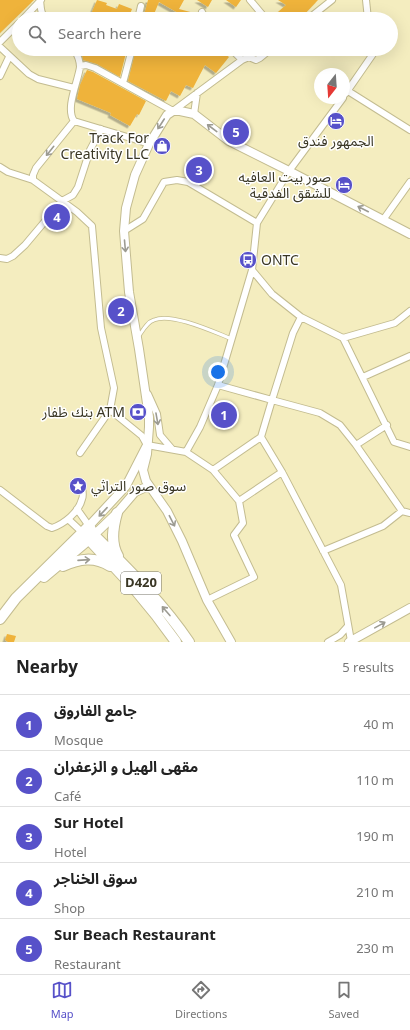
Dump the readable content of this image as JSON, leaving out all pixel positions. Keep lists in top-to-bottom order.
{
  "streets": {
    "main road": ["D420"]
  },
  "places": {
    "hotel": ["الجمهور فندق", "صور بيت العافيه للشقق الفدقية"],
    "shop": ["Track For Creativity LLC"],
    "bus stop": ["ONTC"],
    "bank": ["بنك ظفار ATM"],
    "place": ["سوق صور التراثي"]
  },
  "north": "bottom",
  "page": {
    "search": "Search here",
    "pins": [
      "5",
      "3",
      "4",
      "2",
      "1"
    ],
    "heading": ["Nearby", "5 results"],
    "list": [
      {
        "mark": "1",
        "name": "جامع الفاروق",
        "note": "Mosque",
        "value": "40 m"
      },
      {
        "mark": "2",
        "name": "مقهى الهيل و الزعفران",
        "note": "Café",
        "value": "110 m"
      },
      {
        "mark": "3",
        "name": "Sur Hotel",
        "note": "Hotel",
        "value": "190 m"
      },
      {
        "mark": "4",
        "name": "سوق الخناجر",
        "note": "Shop",
        "value": "210 m"
      },
      {
        "mark": "5",
        "name": "Sur Beach Restaurant",
        "note": "Restaurant",
        "value": "230 m"
      }
    ],
    "nav": ["Map", "Directions", "Saved"]
  }
}
